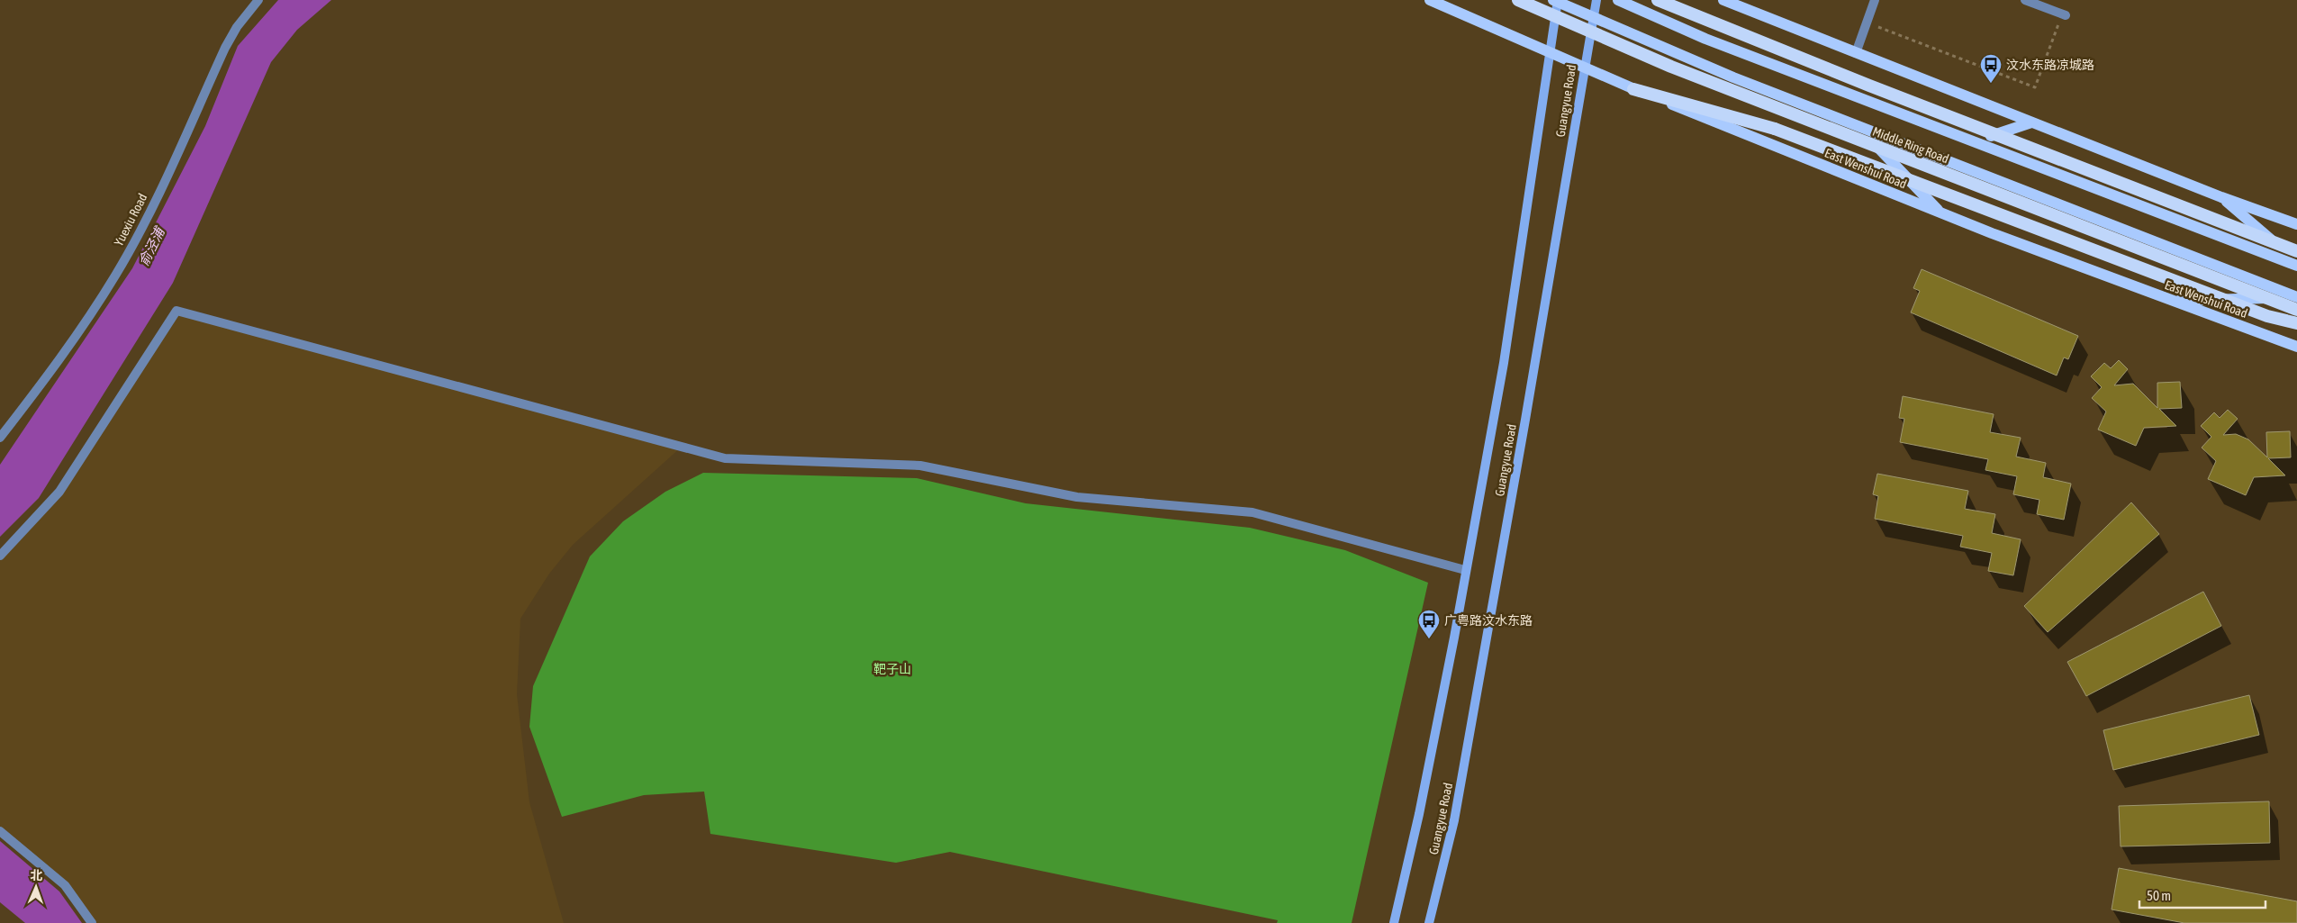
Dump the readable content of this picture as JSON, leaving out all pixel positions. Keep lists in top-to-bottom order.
{
  "streets": {
    "highway": ["Middle Ring Road"],
    "main road": ["Guangyue Road", "East Wenshui Road"],
    "street": ["Yuexiu Road"]
  },
  "crossings": [
    ["Guangyue Road", "East Wenshui Road"]
  ],
  "water": ["俞泾浦"],
  "parks": ["靶子山"],
  "places": {
    "bus stop": ["汶水东路凉城路", "广粤路汶水东路"]
  },
  "scale_bar": "50 m",
  "north": "top"
}
